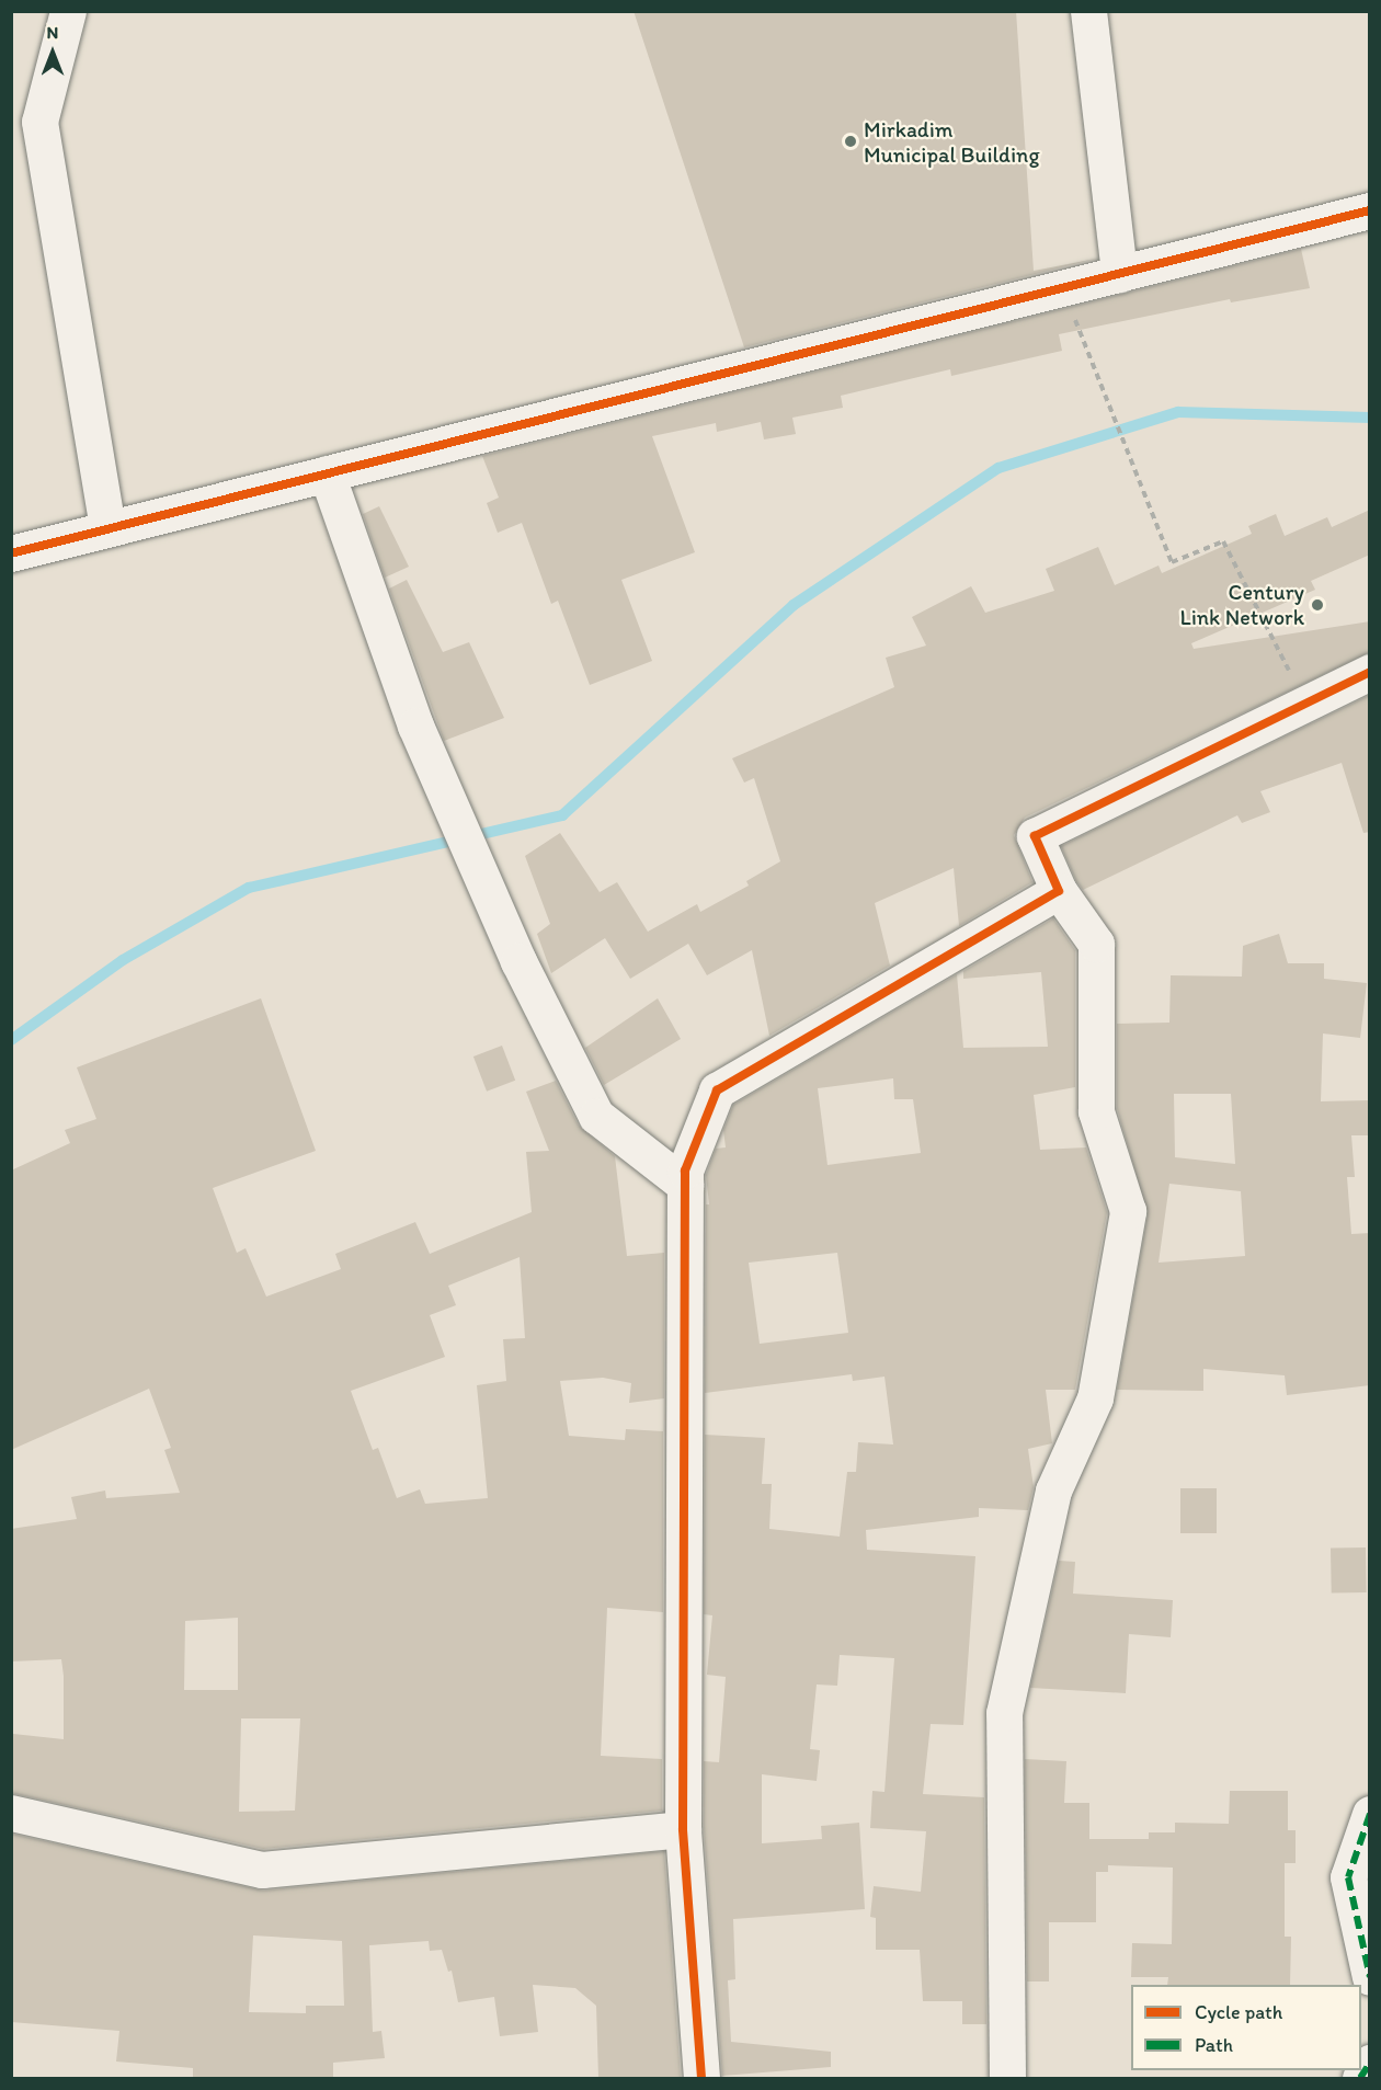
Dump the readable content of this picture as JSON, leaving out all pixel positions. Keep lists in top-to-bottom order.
{
  "places": ["Mirkadim Municipal Building", "Century Link Network"],
  "legend": ["Cycle path", "Path"],
  "north": "top"
}
